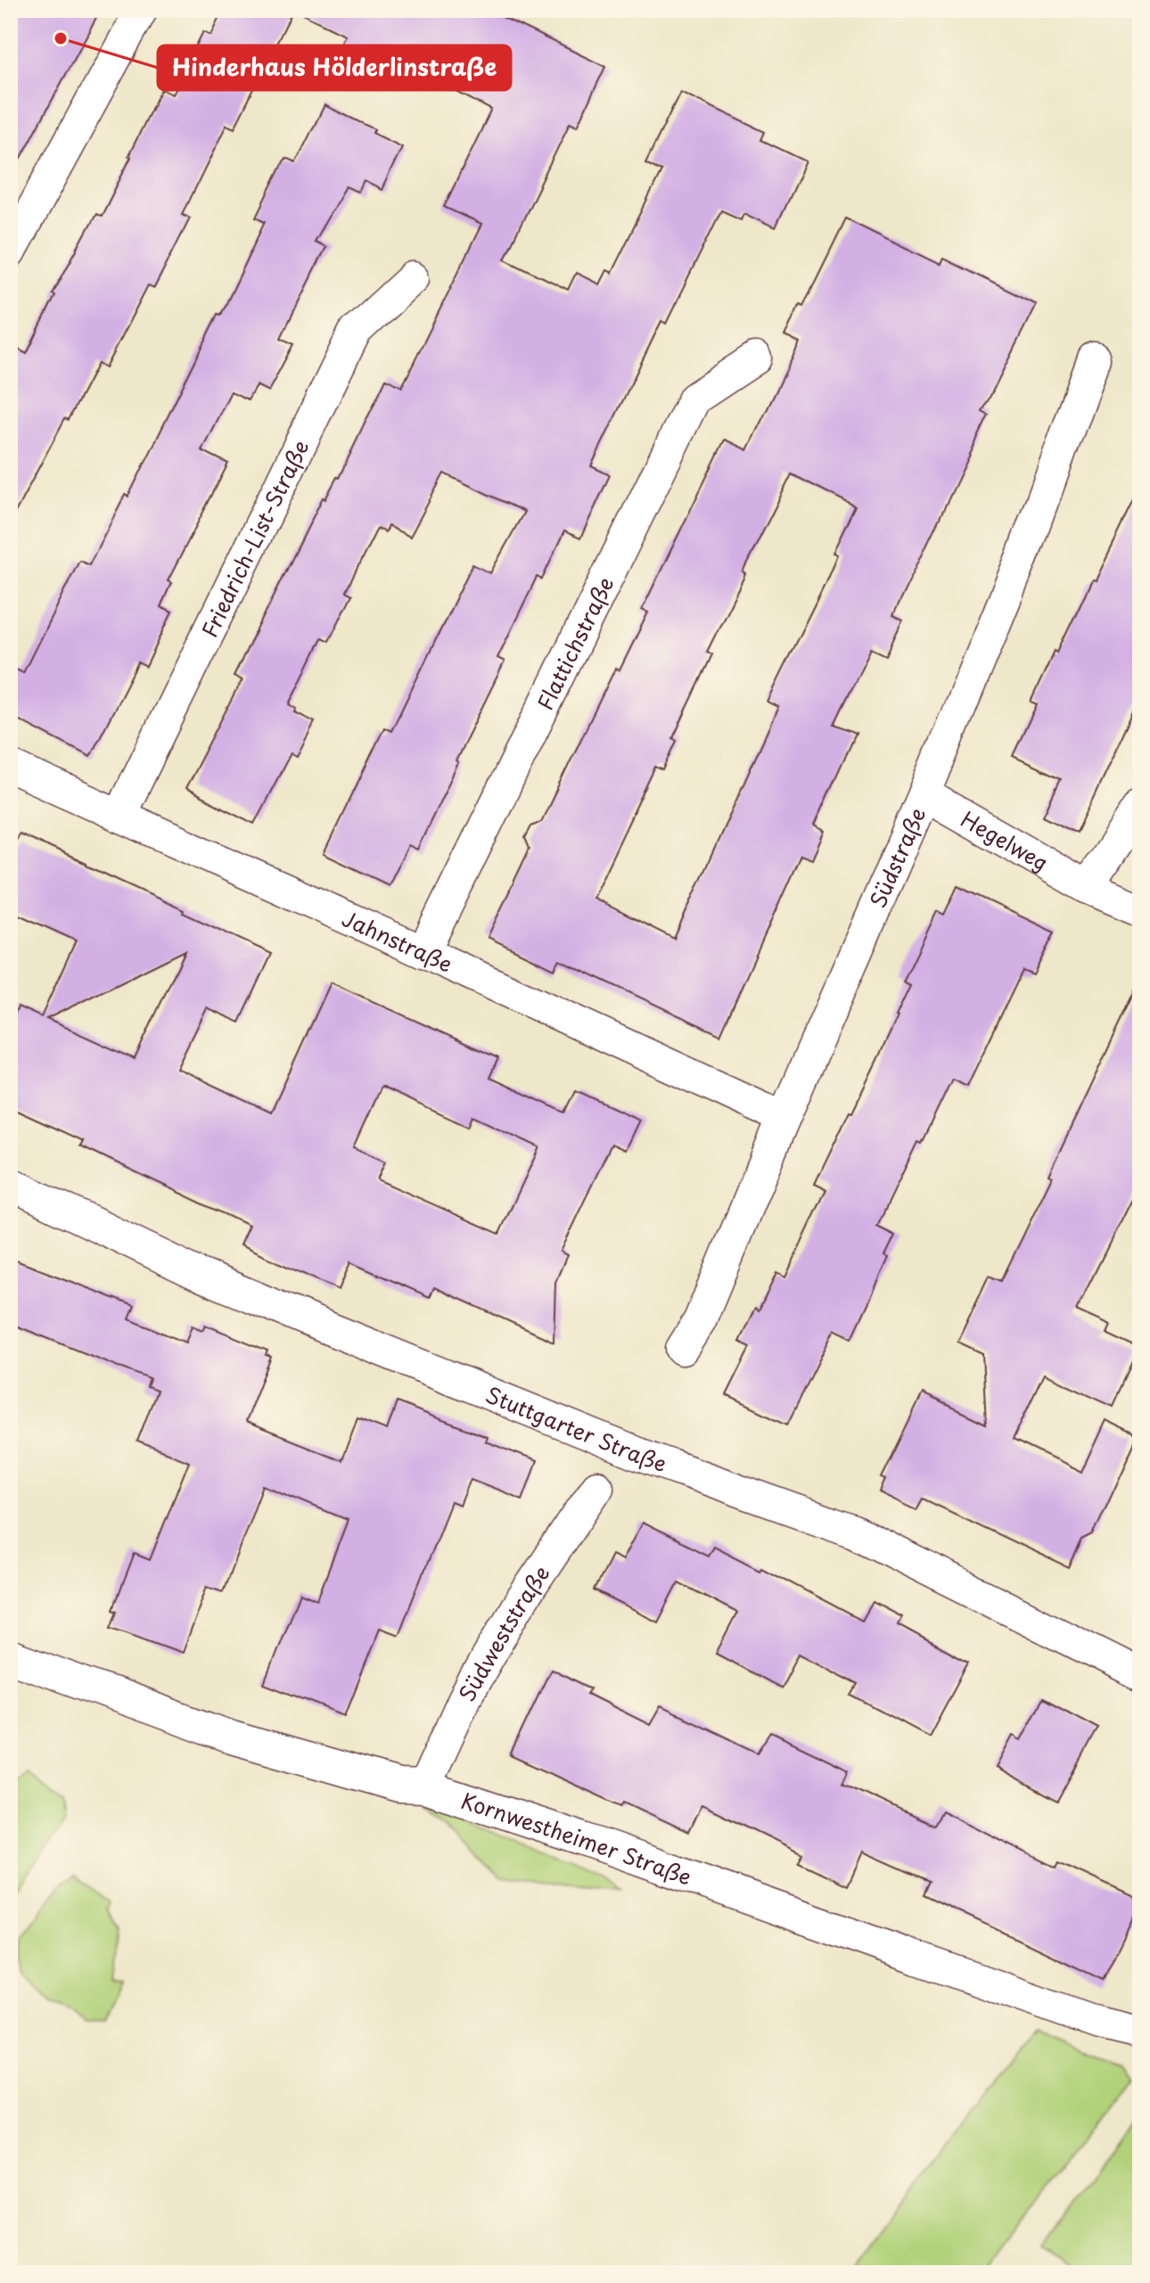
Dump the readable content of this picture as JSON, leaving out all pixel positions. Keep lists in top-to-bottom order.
{
  "streets": {
    "street": [
      "Friedrich-List-Straße",
      "Flattichstraße",
      "Hegelweg",
      "Südstraße",
      "Jahnstraße",
      "Stuttgarter Straße",
      "Südweststraße",
      "Kornwestheimer Straße"
    ]
  },
  "crossings": [
    ["Friedrich-List-Straße", "Jahnstraße"],
    ["Flattichstraße", "Jahnstraße"],
    ["Hegelweg", "Südstraße"],
    ["Südstraße", "Jahnstraße"],
    ["Südweststraße", "Kornwestheimer Straße"]
  ],
  "places": ["Hinderhaus Hölderlinstraße"]
}
